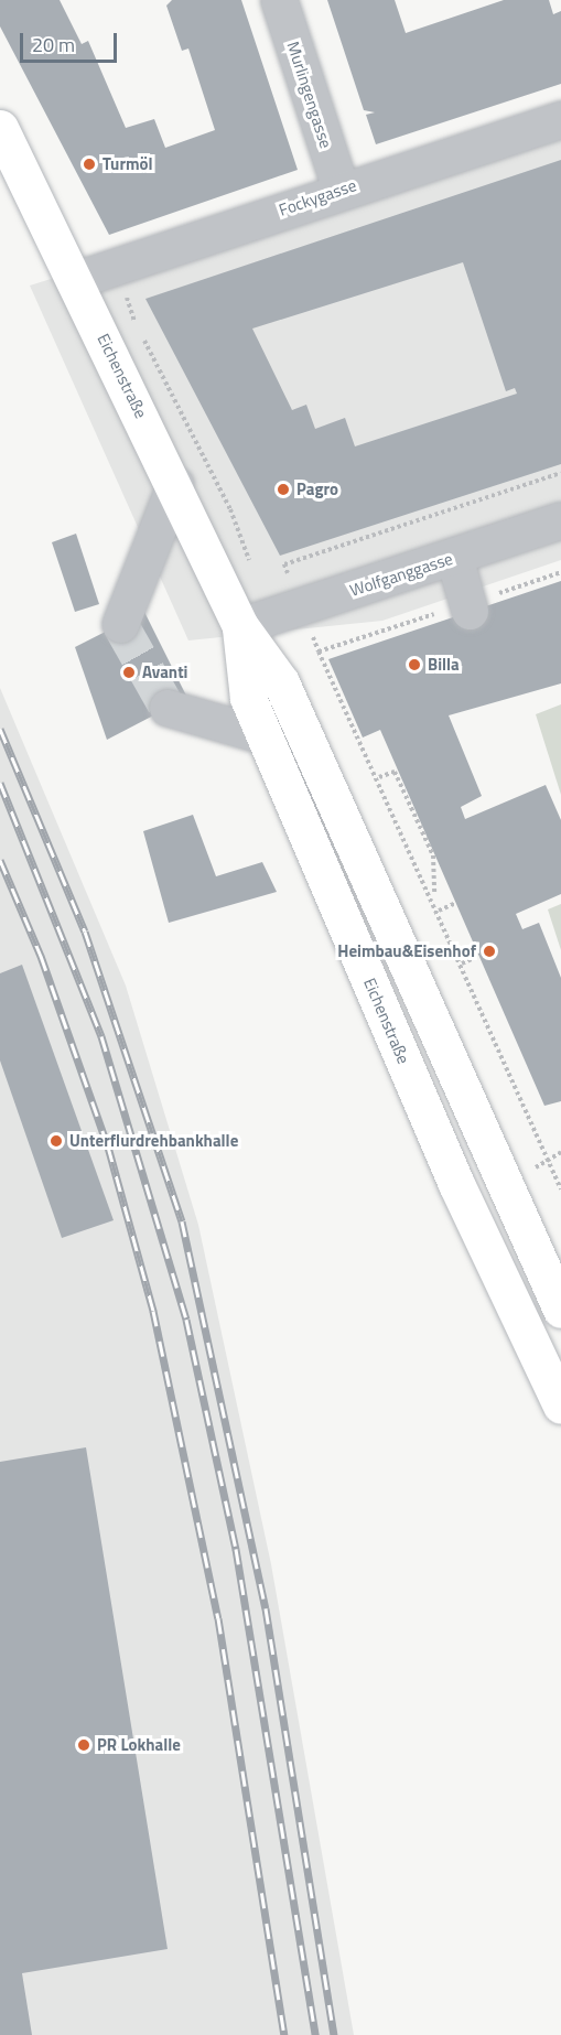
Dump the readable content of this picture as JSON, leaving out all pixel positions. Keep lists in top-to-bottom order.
{
  "streets": {
    "main road": ["Eichenstraße"],
    "street": ["Murlingengasse", "Fockygasse", "Wolfganggasse"]
  },
  "crossings": [
    ["Murlingengasse", "Fockygasse"],
    ["Fockygasse", "Eichenstraße"],
    ["Eichenstraße", "Wolfganggasse"]
  ],
  "places": [
    "Turmöl",
    "Pagro",
    "Billa",
    "Avanti",
    "Heimbau&Eisenhof",
    "Unterflurdrehbankhalle",
    "PR Lokhalle"
  ],
  "scale_bar": "20 m"
}
